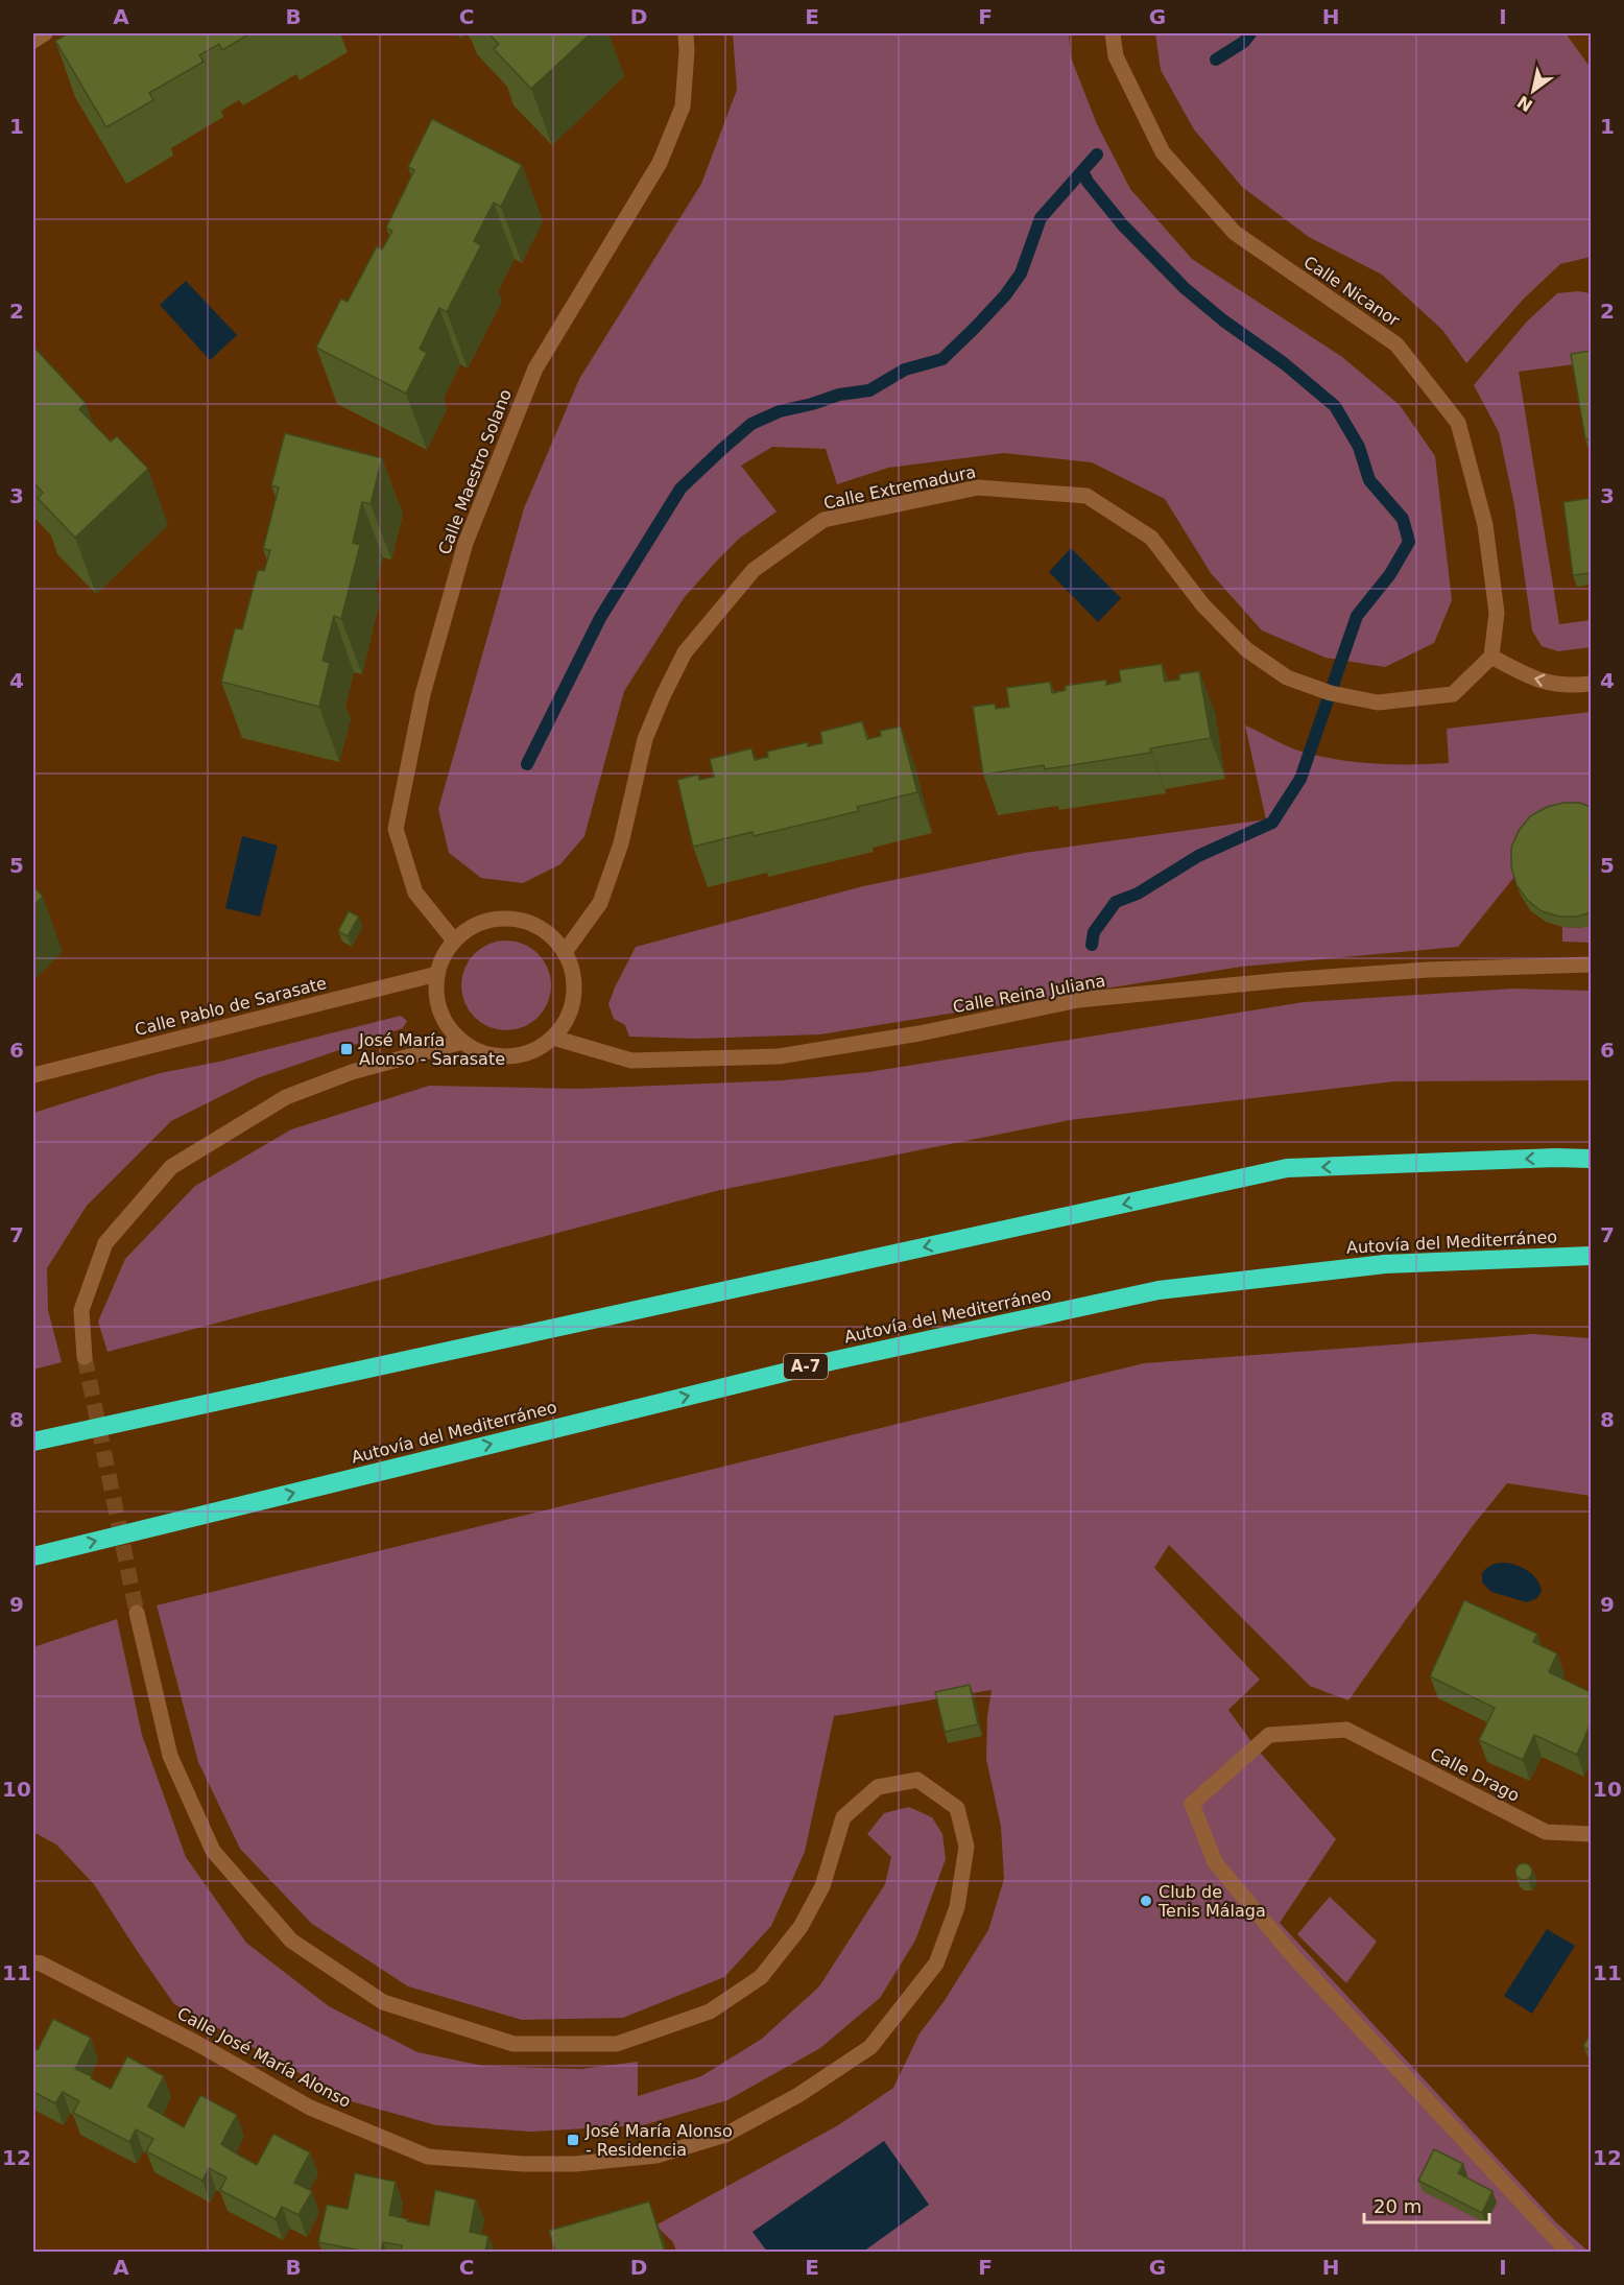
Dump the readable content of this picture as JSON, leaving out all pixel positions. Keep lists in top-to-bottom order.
{
  "streets": {
    "highway": ["Autovía del Mediterráneo", "A-7"],
    "street": [
      "Calle Nicanor",
      "Calle Maestro Solano",
      "Calle Extremadura",
      "Calle Reina Juliana",
      "Calle Pablo de Sarasate",
      "Calle Drago",
      "Calle José María Alonso"
    ]
  },
  "crossings": [
    ["Calle Nicanor", "Calle Extremadura"],
    ["Calle Maestro Solano", "Calle Extremadura"],
    ["Calle Maestro Solano", "Calle Reina Juliana"],
    ["Calle Maestro Solano", "Calle Pablo de Sarasate"],
    ["Calle Extremadura", "Calle Reina Juliana"],
    ["Calle Extremadura", "Calle Pablo de Sarasate"],
    ["Calle Reina Juliana", "Calle Pablo de Sarasate"]
  ],
  "places": {
    "transit": ["José María Alonso - Sarasate", "José María Alonso - Residencia"],
    "other": ["Club de Tenis Málaga"]
  },
  "scale_bar": "20 m",
  "north": "bottom left",
  "grid": {
    "columns": [
      "A",
      "B",
      "C",
      "D",
      "E",
      "F",
      "G",
      "H",
      "I"
    ],
    "rows": [
      "1",
      "2",
      "3",
      "4",
      "5",
      "6",
      "7",
      "8",
      "9",
      "10",
      "11",
      "12"
    ]
  }
}
